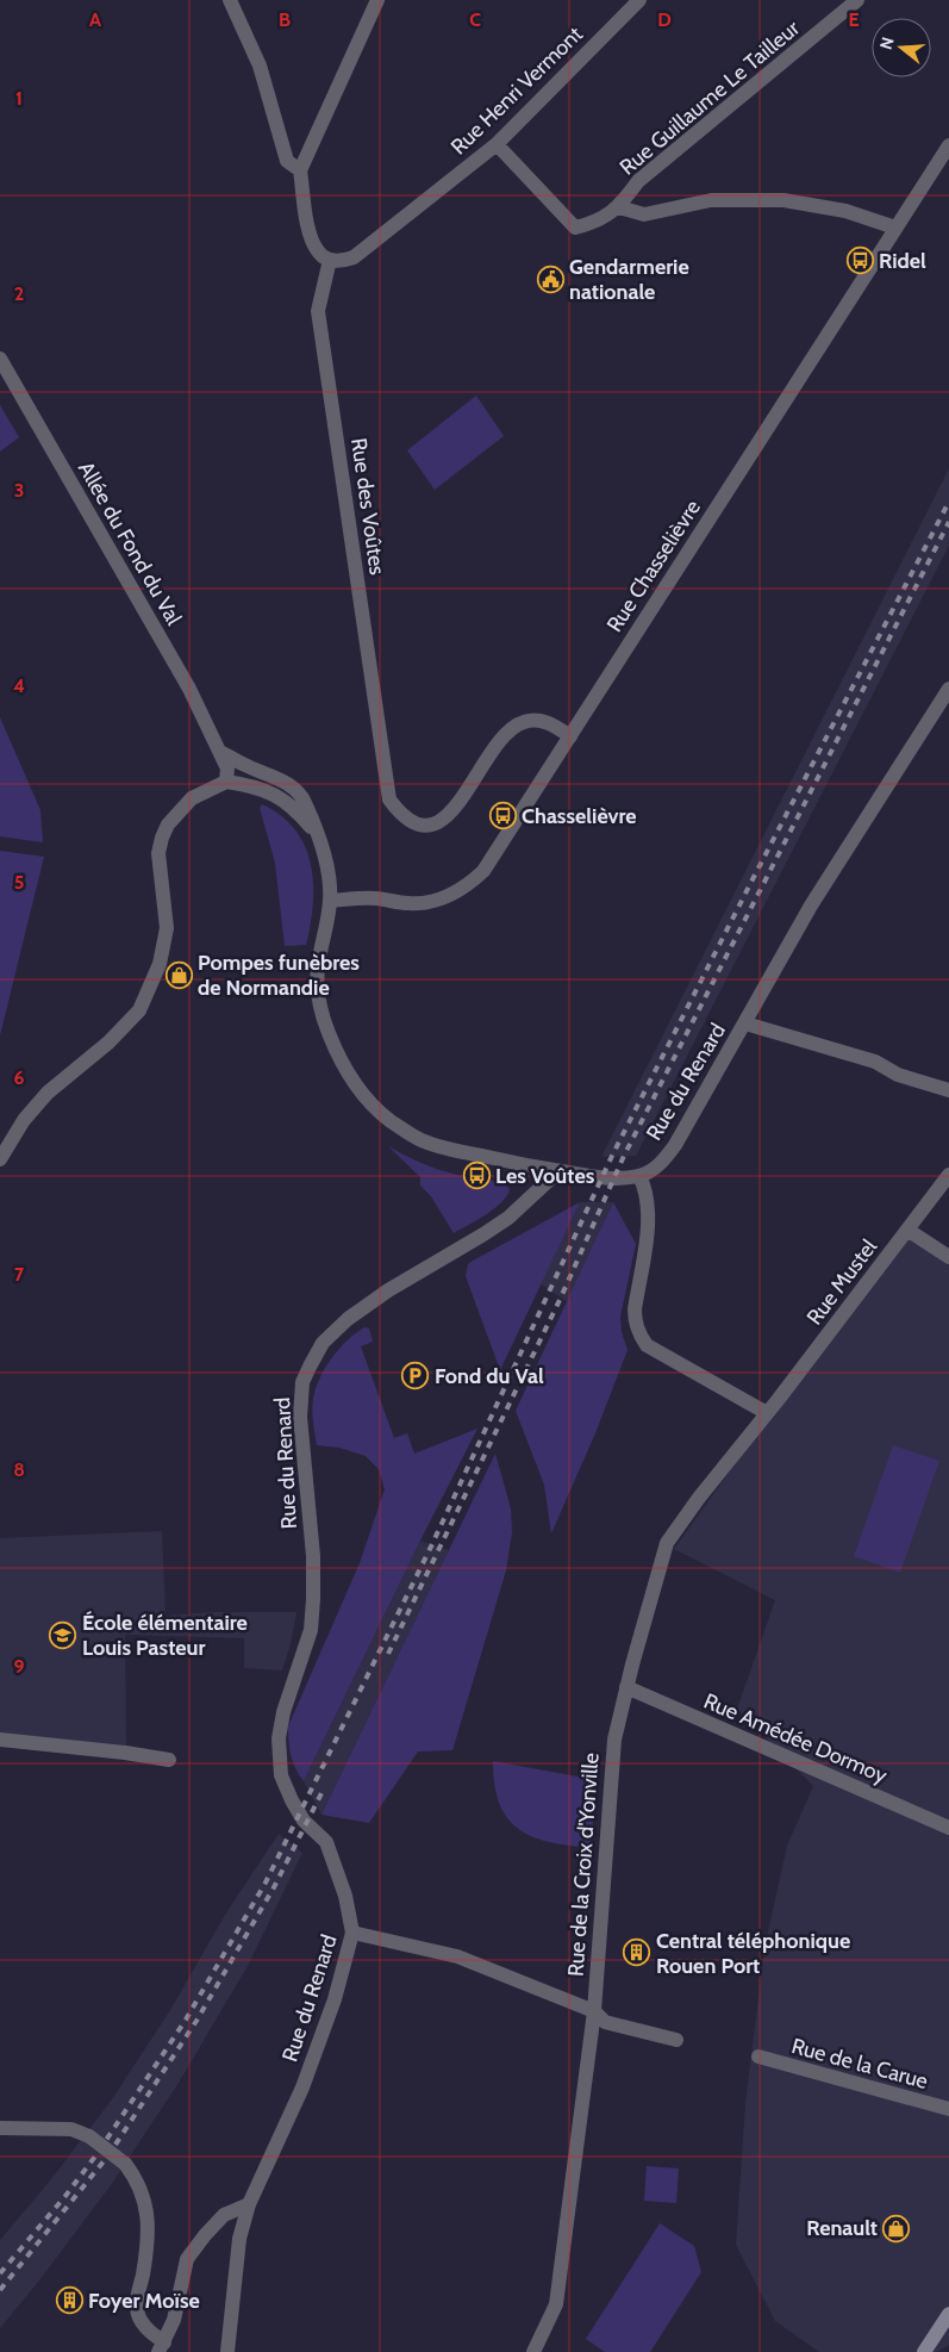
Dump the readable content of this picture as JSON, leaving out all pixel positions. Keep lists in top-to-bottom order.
{
  "streets": {
    "street": [
      "Rue Henri Vermont",
      "Rue Guillaume Le Tailleur",
      "Rue des Voûtes",
      "Allée du Fond du Val",
      "Rue Chasselièvre",
      "Rue du Renard",
      "Rue Mustel",
      "Rue Amédée Dormoy",
      "Rue de la Croix d'Yonville",
      "Rue de la Carue"
    ]
  },
  "crossings": [
    ["Rue Henri Vermont", "Rue des Voûtes"],
    ["Rue des Voûtes", "Rue Chasselièvre"],
    ["Rue Mustel", "Rue de la Croix d'Yonville"],
    ["Rue Amédée Dormoy", "Rue de la Croix d'Yonville"]
  ],
  "places": {
    "bus stop": ["Ridel", "Chasselièvre", "Les Voûtes"],
    "public building": ["Gendarmerie nationale"],
    "shop": ["Pompes funèbres de Normandie", "Renault"],
    "parking": ["Fond du Val"],
    "school or university": ["École élémentaire Louis Pasteur"],
    "building": ["Central téléphonique Rouen Port", "Foyer Moïse"]
  },
  "north": "left",
  "grid": {
    "columns": [
      "A",
      "B",
      "C",
      "D",
      "E"
    ],
    "rows": [
      "1",
      "2",
      "3",
      "4",
      "5",
      "6",
      "7",
      "8",
      "9"
    ]
  }
}
